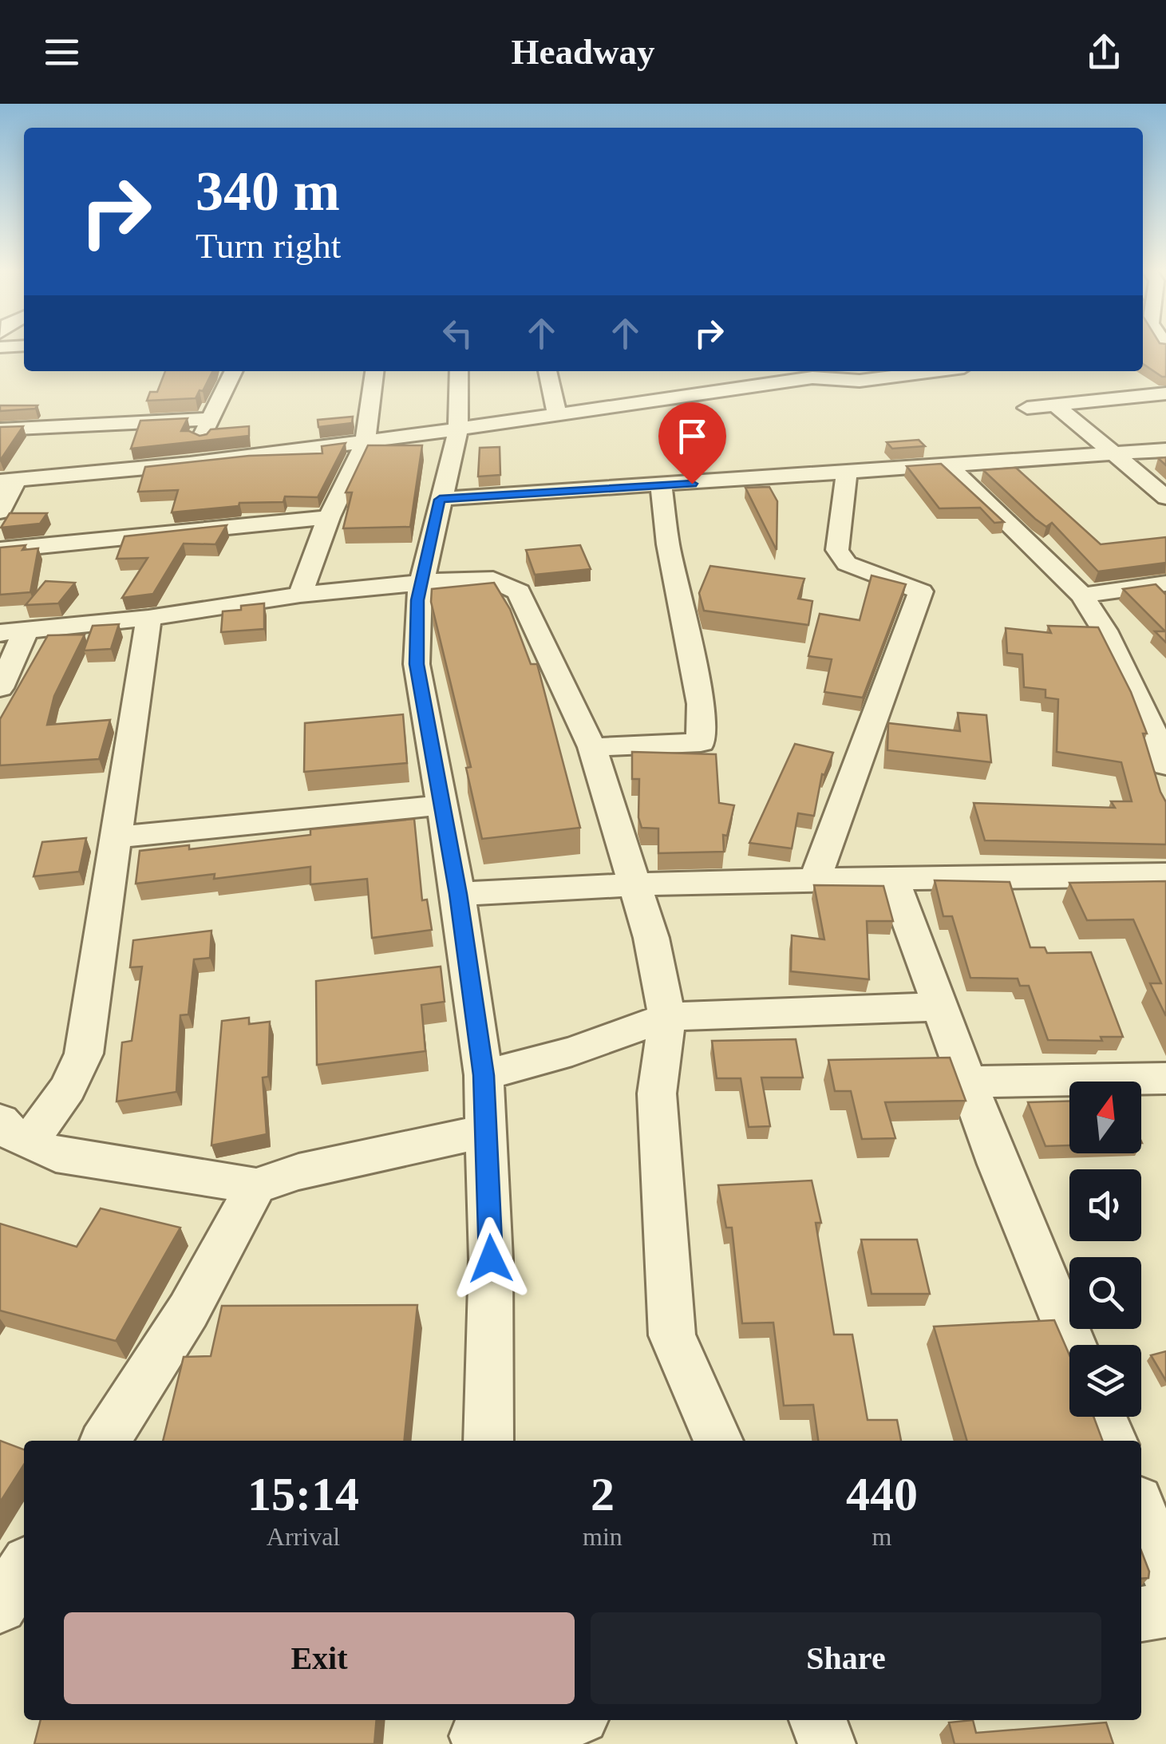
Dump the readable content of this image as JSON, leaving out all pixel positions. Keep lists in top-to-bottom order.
{
  "north": "top",
  "page": {
    "header": "Headway",
    "turn": ["340 m", "Turn right"],
    "eta": [
      "15:14",
      "Arrival",
      "2",
      "min",
      "440",
      "m"
    ],
    "buttons": ["Exit", "Share"]
  }
}
